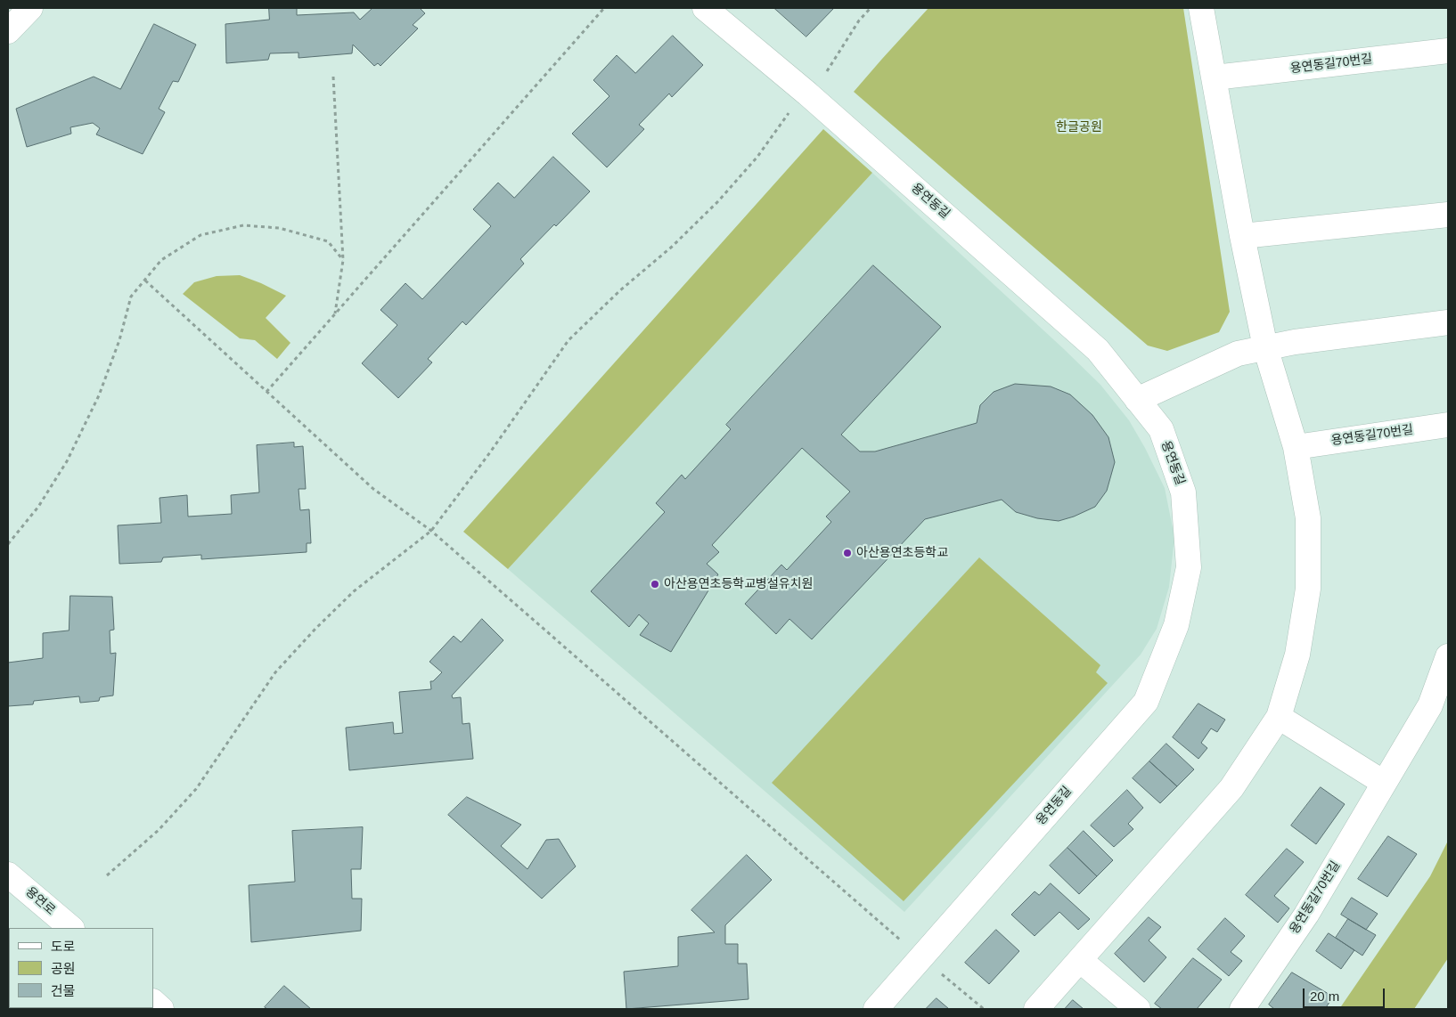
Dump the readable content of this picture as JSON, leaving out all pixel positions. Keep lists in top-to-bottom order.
{
  "streets": {
    "street": ["용연동길70번길", "용연동길", "용연로"]
  },
  "parks": ["한글공원"],
  "places": ["아산용연초등학교", "아산용연초등학교병설유치원"],
  "legend": ["도로", "공원", "건물"],
  "scale_bar": "20 m"
}
